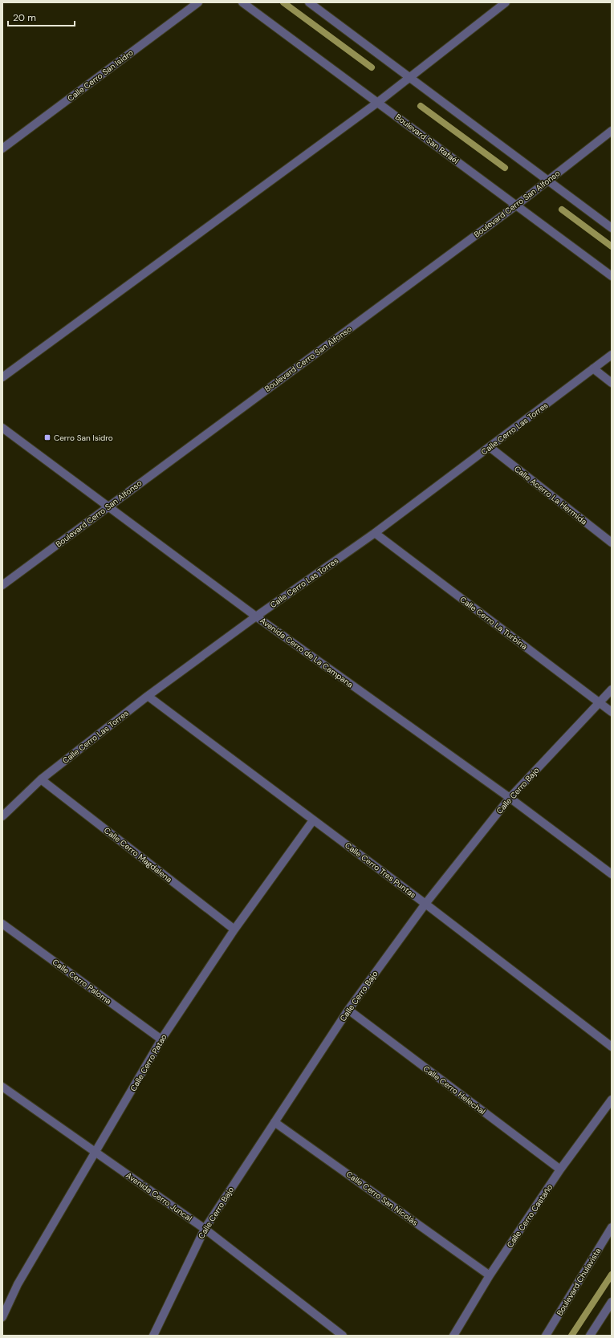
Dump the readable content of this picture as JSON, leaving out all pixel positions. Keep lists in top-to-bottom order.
{
  "streets": {
    "street": [
      "Calle Cerro San Isidro",
      "Boulevard San Rafaél",
      "Boulevard Cerro San Alfonso",
      "Calle Cerro Las Torres",
      "Calle Acerro La Hermida",
      "Calle Cerro La Turbina",
      "Avenida Cerro de La Campana",
      "Calle Cerro Bajo",
      "Calle Cerro Magdalena",
      "Calle Cerro Tres Puntas",
      "Calle Cerro Paloma",
      "Calle Cerro Patao",
      "Calle Cerro Helechal",
      "Avenida Cerro Juncal",
      "Calle Cerro San Nicolás",
      "Calle Cerro Castaño",
      "Boulevard Chulavista"
    ]
  },
  "crossings": [
    ["Boulevard San Rafaél", "Boulevard Cerro San Alfonso"],
    ["Boulevard Cerro San Alfonso", "Avenida Cerro de La Campana"],
    ["Calle Cerro Las Torres", "Calle Acerro La Hermida"],
    ["Calle Cerro Las Torres", "Calle Cerro La Turbina"],
    ["Calle Cerro Las Torres", "Avenida Cerro de La Campana"],
    ["Calle Cerro Las Torres", "Calle Cerro Magdalena"],
    ["Calle Cerro Las Torres", "Calle Cerro Tres Puntas"],
    ["Calle Cerro La Turbina", "Calle Cerro Bajo"],
    ["Avenida Cerro de La Campana", "Calle Cerro Bajo"],
    ["Calle Cerro Bajo", "Calle Cerro Tres Puntas"],
    ["Calle Cerro Bajo", "Calle Cerro Helechal"],
    ["Calle Cerro Bajo", "Avenida Cerro Juncal"],
    ["Calle Cerro Bajo", "Calle Cerro San Nicolás"],
    ["Calle Cerro Magdalena", "Calle Cerro Patao"],
    ["Calle Cerro Tres Puntas", "Calle Cerro Patao"],
    ["Calle Cerro Paloma", "Calle Cerro Patao"],
    ["Calle Cerro Patao", "Avenida Cerro Juncal"],
    ["Calle Cerro Helechal", "Calle Cerro Castaño"],
    ["Calle Cerro San Nicolás", "Calle Cerro Castaño"]
  ],
  "places": {
    "transit": ["Cerro San Isidro"]
  },
  "scale_bar": "20 m"
}
